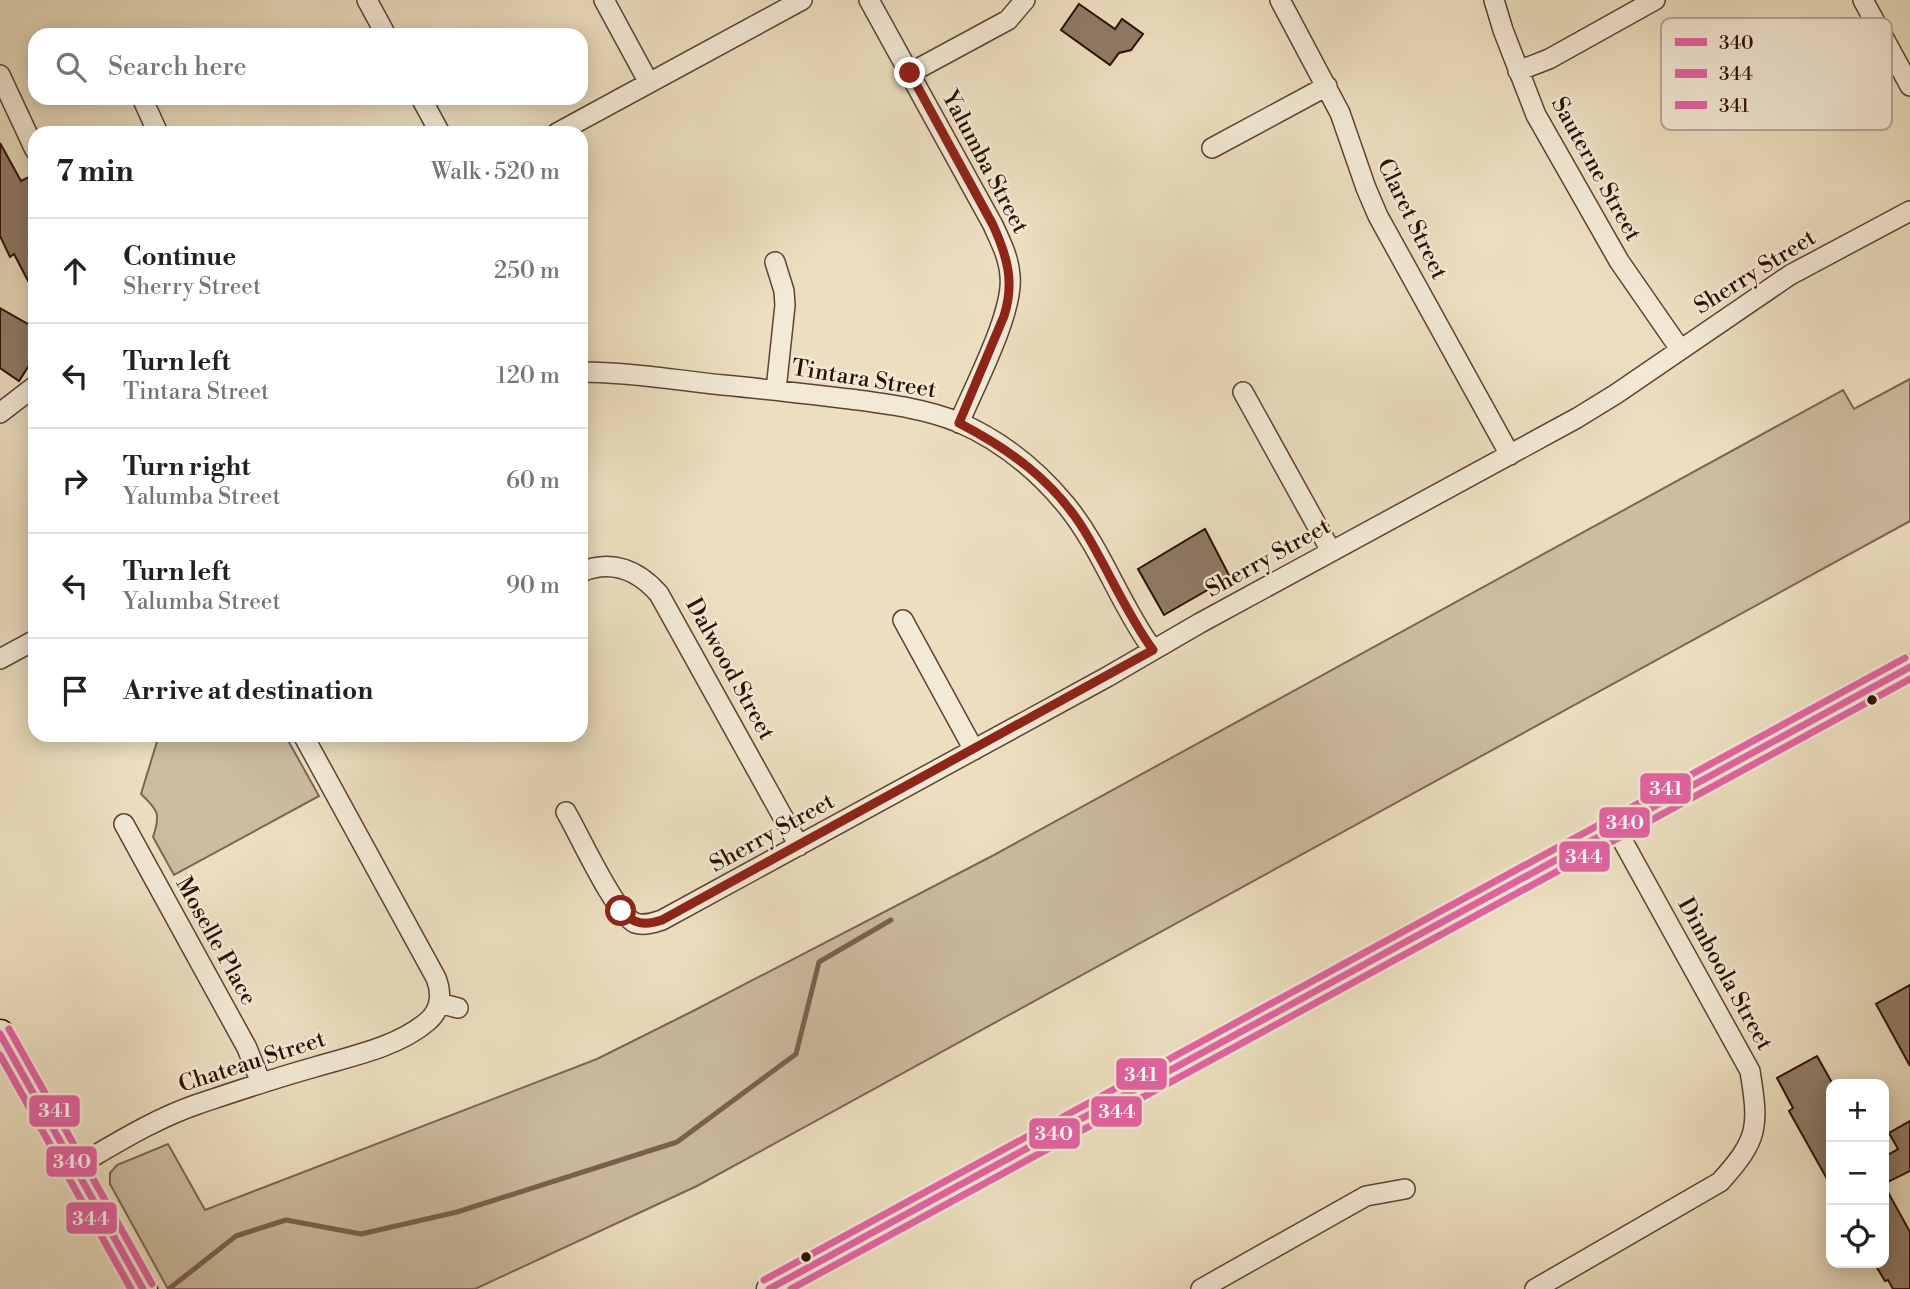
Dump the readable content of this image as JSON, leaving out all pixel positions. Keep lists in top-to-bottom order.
{
  "streets": {
    "street": [
      "Yalumba Street",
      "Sauterne Street",
      "Claret Street",
      "Sherry Street",
      "Tintara Street",
      "Dalwood Street",
      "Moselle Place",
      "Dimboola Street",
      "Chateau Street"
    ]
  },
  "crossings": [
    ["Yalumba Street", "Tintara Street"],
    ["Sauterne Street", "Sherry Street"],
    ["Claret Street", "Sherry Street"],
    ["Sherry Street", "Tintara Street"],
    ["Sherry Street", "Dalwood Street"],
    ["Moselle Place", "Chateau Street"]
  ],
  "lines": ["transit line 341", "transit line 340", "transit line 344"],
  "legend": ["340", "344", "341"],
  "page": {
    "search": "Search here",
    "heading": ["7 min", "Walk · 520 m"],
    "list": [
      ["Continue", "Sherry Street", "250 m"],
      ["Turn left", "Tintara Street", "120 m"],
      ["Turn right", "Yalumba Street", "60 m"],
      ["Turn left", "Yalumba Street", "90 m"],
      "Arrive at destination"
    ],
    "map_buttons": ["+", "−"]
  }
}
